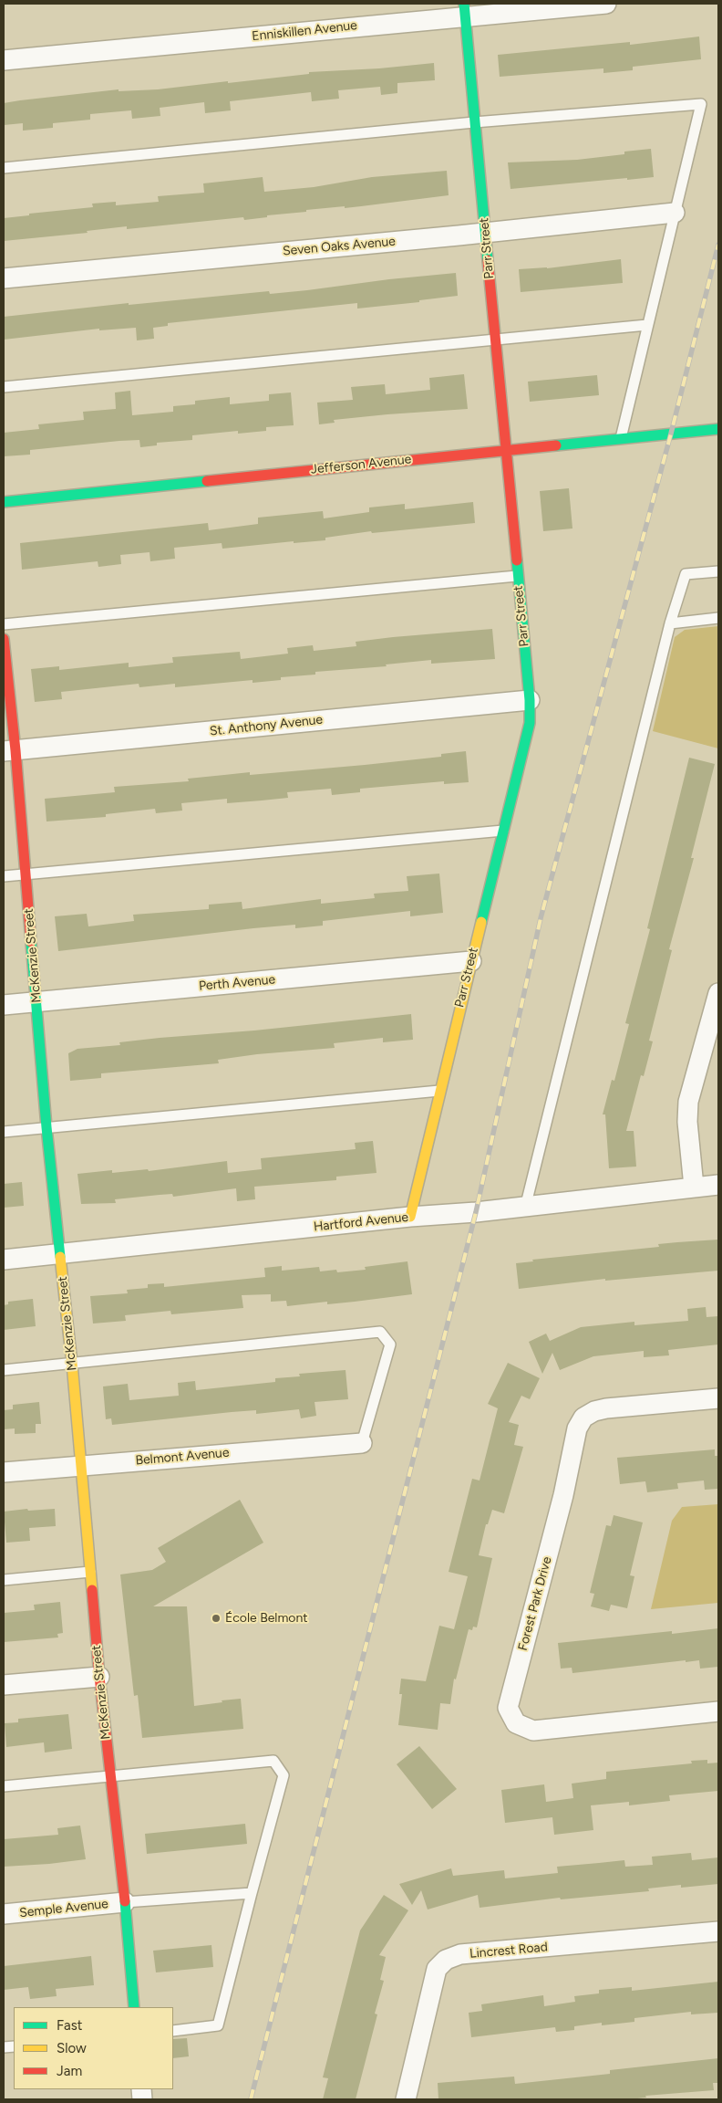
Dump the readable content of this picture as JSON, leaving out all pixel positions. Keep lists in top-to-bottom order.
{
  "streets": {
    "street": [
      "Enniskillen Avenue",
      "Seven Oaks Avenue",
      "Parr Street",
      "Jefferson Avenue",
      "St. Anthony Avenue",
      "McKenzie Street",
      "Perth Avenue",
      "Hartford Avenue",
      "Belmont Avenue",
      "Forest Park Drive",
      "Semple Avenue",
      "Lincrest Road"
    ]
  },
  "crossings": [
    ["Enniskillen Avenue", "Parr Street"],
    ["Seven Oaks Avenue", "Parr Street"],
    ["Parr Street", "Jefferson Avenue"],
    ["Parr Street", "St. Anthony Avenue"],
    ["Parr Street", "Perth Avenue"],
    ["Parr Street", "Hartford Avenue"],
    ["St. Anthony Avenue", "McKenzie Street"],
    ["McKenzie Street", "Perth Avenue"],
    ["McKenzie Street", "Hartford Avenue"],
    ["McKenzie Street", "Belmont Avenue"],
    ["McKenzie Street", "Semple Avenue"]
  ],
  "places": ["École Belmont"],
  "legend": ["Fast", "Slow", "Jam"]
}
